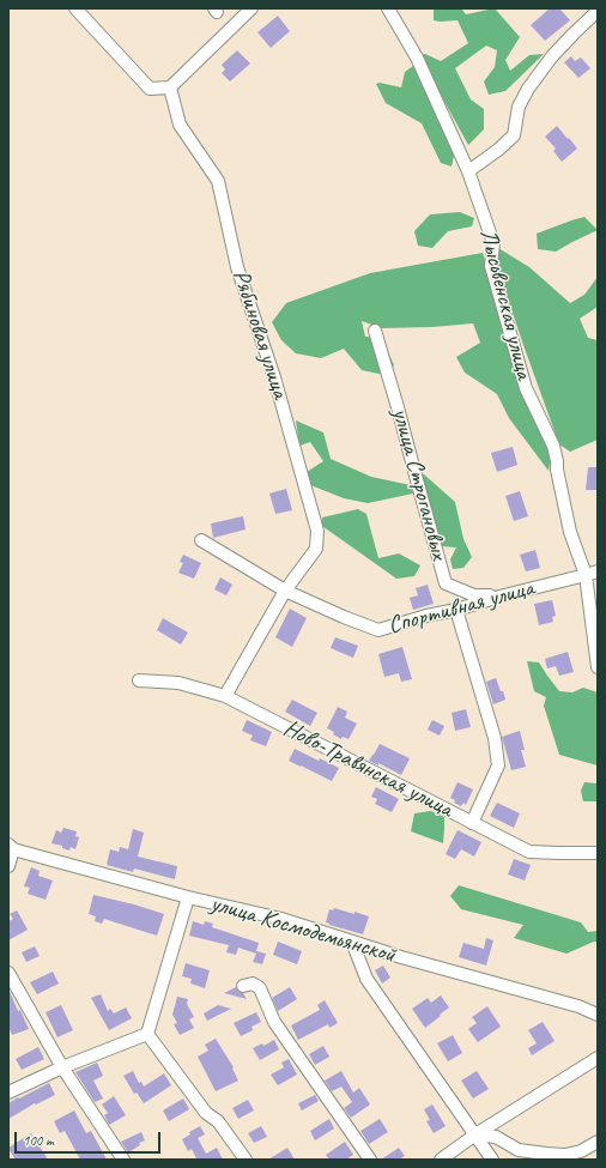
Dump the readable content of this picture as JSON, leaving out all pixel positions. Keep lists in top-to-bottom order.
{
  "streets": {
    "street": [
      "Лысьвенская улица",
      "Рябиновая улица",
      "улица Строгановых",
      "Спортивная улица",
      "Ново-Травянская улица",
      "улица Космодемьянской"
    ]
  },
  "crossings": [
    ["Лысьвенская улица", "Спортивная улица"],
    ["Рябиновая улица", "Спортивная улица"],
    ["Рябиновая улица", "Ново-Травянская улица"],
    ["улица Строгановых", "Спортивная улица"]
  ],
  "scale_bar": "100 m"
}
